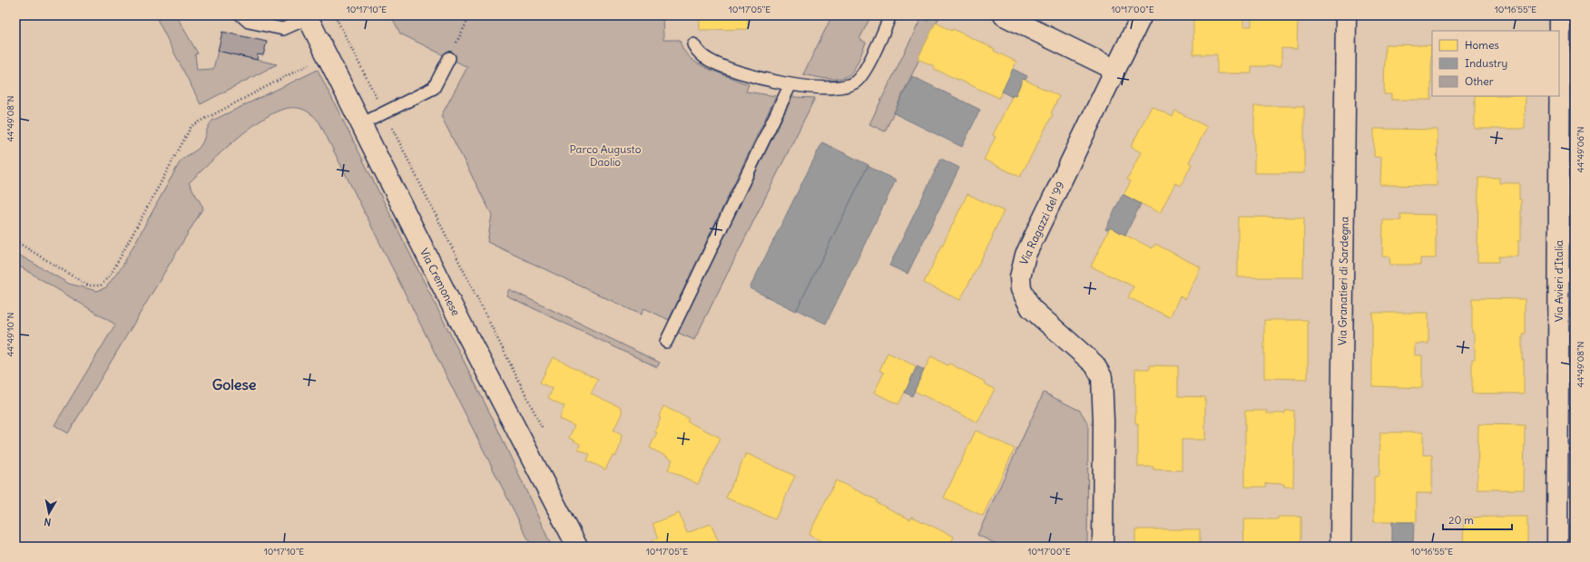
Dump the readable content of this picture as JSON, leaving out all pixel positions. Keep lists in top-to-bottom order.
{
  "streets": {
    "street": [
      "Via Ragazzi del '99",
      "Via Granatieri di Sardegna",
      "Via Avieri d'Italia",
      "Via Cremonese"
    ]
  },
  "districts": ["Golese"],
  "parks": ["Parco Augusto Daolio"],
  "legend": ["Homes", "Industry", "Other"],
  "scale_bar": "20 m",
  "north": "bottom",
  "coordinates": [
    "10°17'10\"E",
    "10°17'05\"E",
    "10°17'00\"E",
    "10°16'55\"E",
    "44°49'08\"N",
    "44°49'06\"N",
    "44°49'10\"N"
  ]
}
